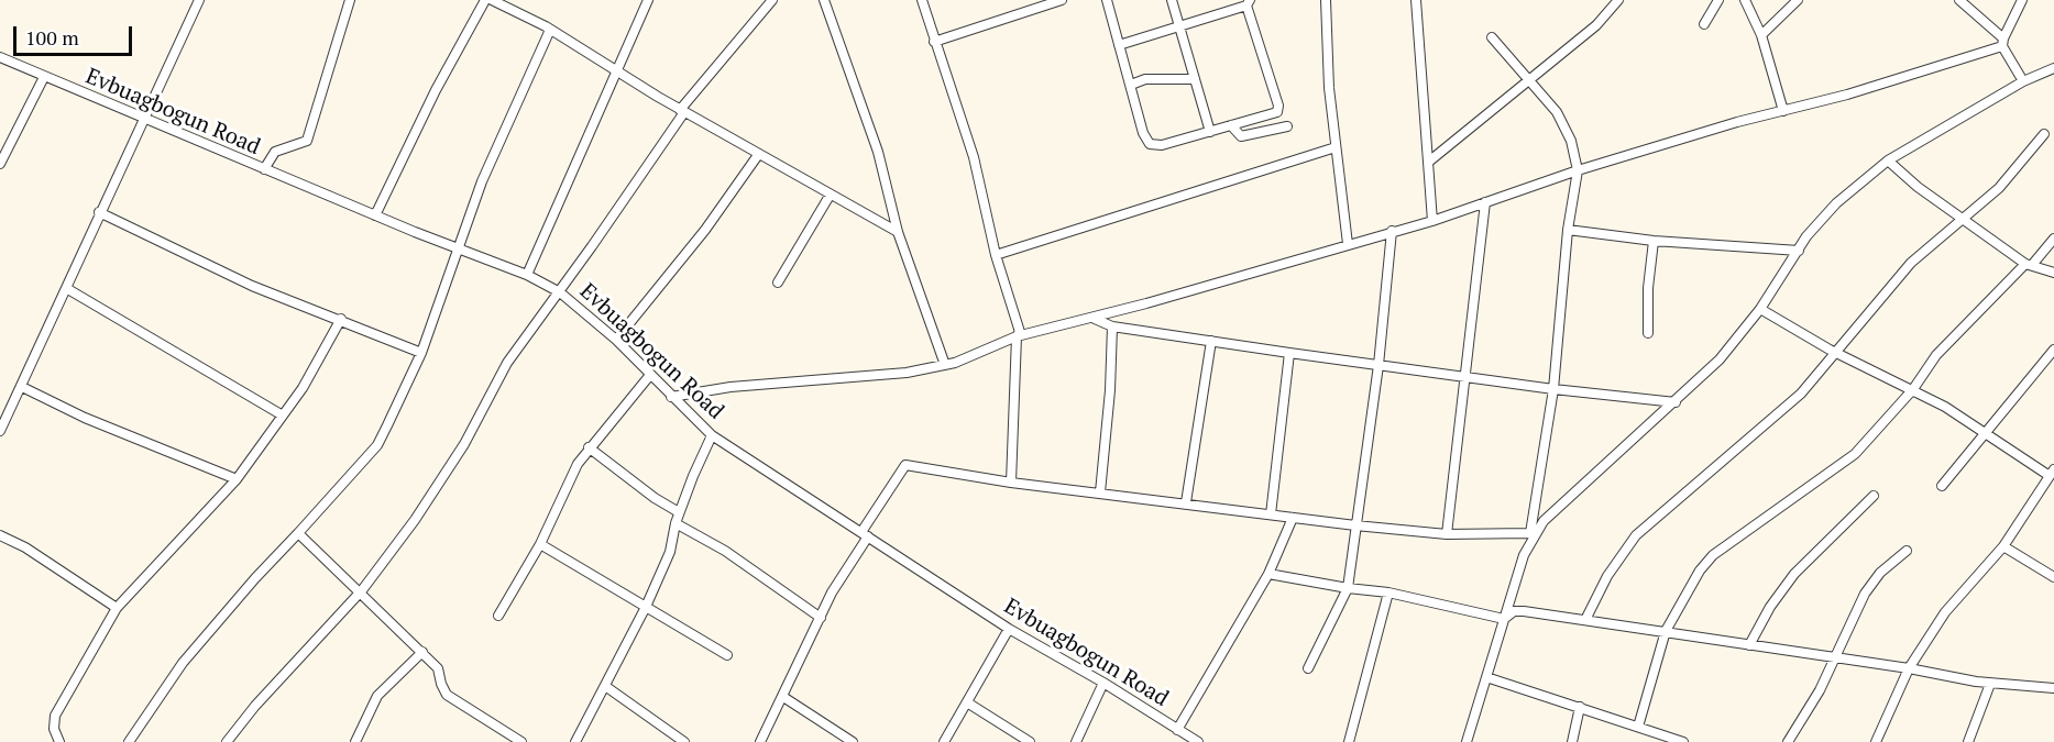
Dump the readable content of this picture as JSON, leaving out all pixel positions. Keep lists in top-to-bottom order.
{
  "streets": {
    "street": ["Evbuagbogun Road"]
  },
  "scale_bar": "100 m"
}
